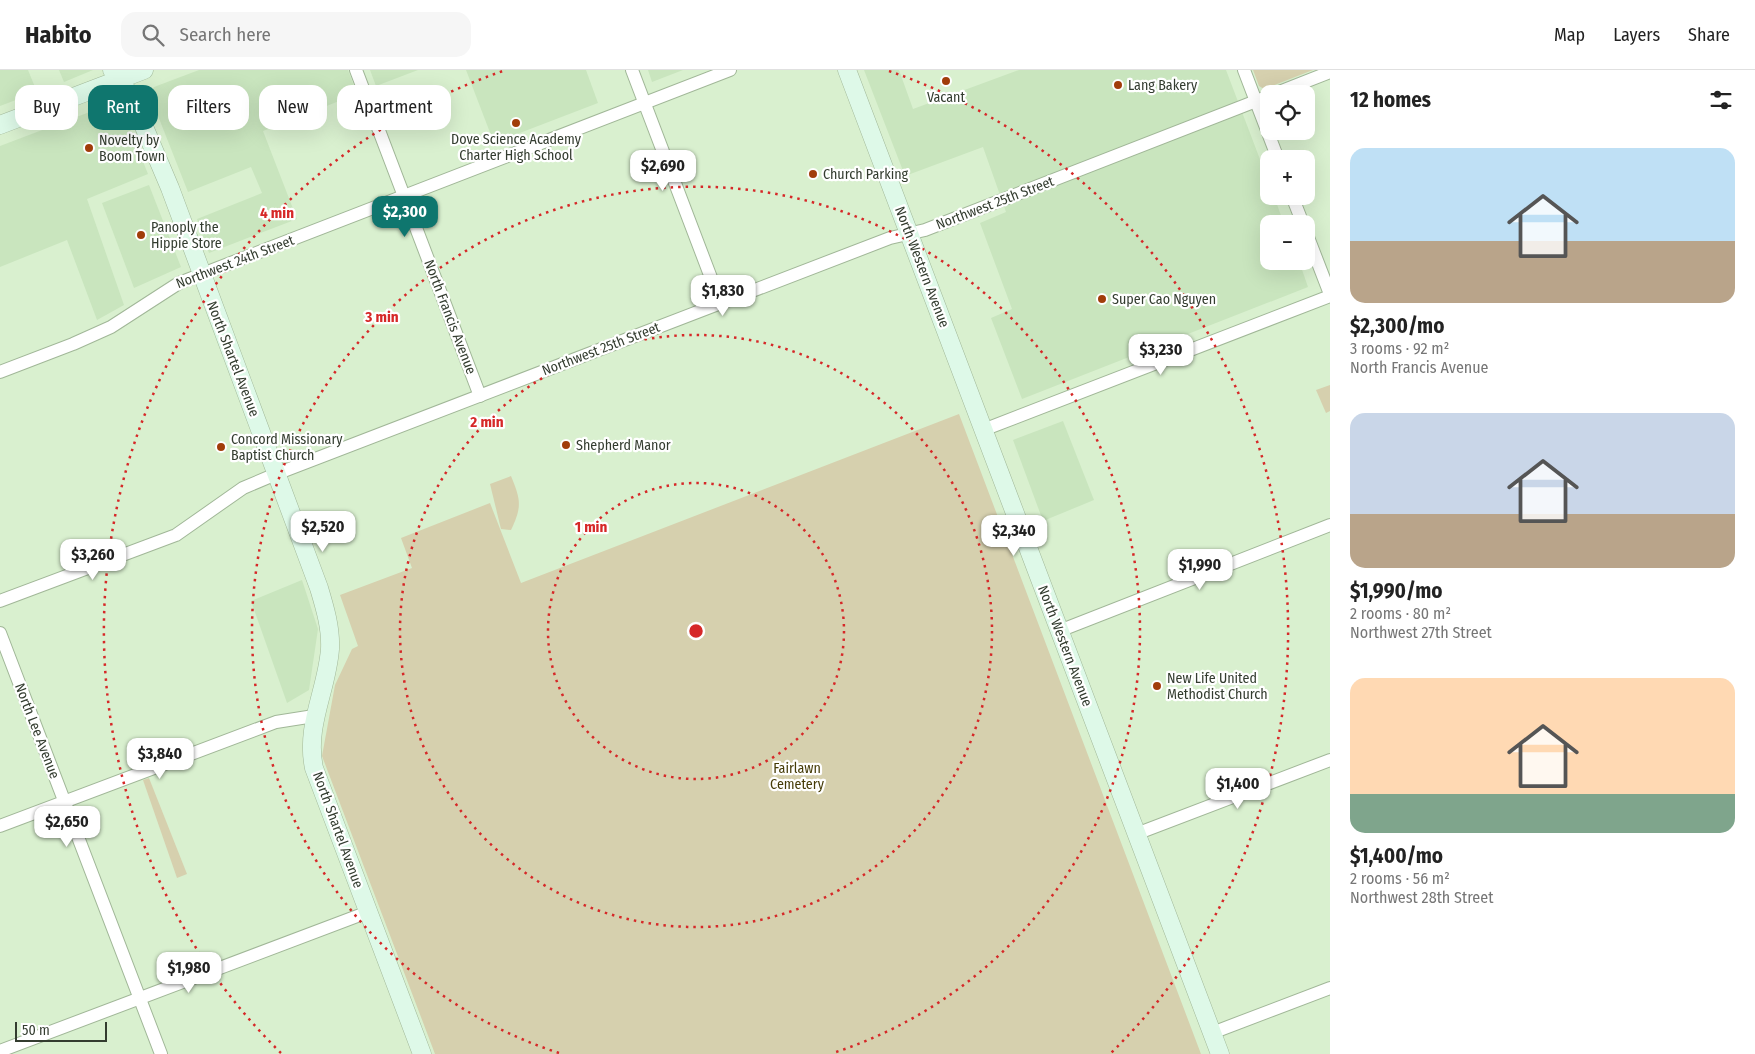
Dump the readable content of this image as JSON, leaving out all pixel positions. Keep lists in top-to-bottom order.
{
  "streets": {
    "street": [
      "Northwest 25th Street",
      "Northwest 24th Street",
      "North Western Avenue",
      "North Francis Avenue",
      "North Shartel Avenue",
      "North Lee Avenue"
    ]
  },
  "crossings": [
    ["Northwest 25th Street", "North Western Avenue"],
    ["Northwest 25th Street", "North Francis Avenue"],
    ["Northwest 25th Street", "North Shartel Avenue"],
    ["Northwest 24th Street", "North Francis Avenue"],
    ["Northwest 24th Street", "North Shartel Avenue"]
  ],
  "parks": ["Fairlawn Cemetery"],
  "places": [
    "Vacant",
    "Lang Bakery",
    "Dove Science Academy Charter High School",
    "Novelty by Boom Town",
    "Church Parking",
    "Panoply the Hippie Store",
    "Super Cao Nguyen",
    "Shepherd Manor",
    "Concord Missionary Baptist Church",
    "New Life United Methodist Church"
  ],
  "scale_bar": "50 m",
  "page": {
    "header": "Habito",
    "search": "Search here",
    "nav": ["Map", "Layers", "Share"],
    "heading": "12 homes",
    "map_buttons": ["+", "−"],
    "chip": [
      "Buy",
      "Rent",
      "Filters",
      "New",
      "Apartment"
    ],
    "list": [
      {
        "name": "$2,300/mo",
        "note": "3 rooms · 92 m² · North Francis Avenue"
      },
      {
        "name": "$1,990/mo",
        "note": "2 rooms · 80 m² · Northwest 27th Street"
      },
      {
        "name": "$1,400/mo",
        "note": "2 rooms · 56 m² · Northwest 28th Street"
      }
    ],
    "price": [
      "$2,690",
      "$2,300",
      "$1,830",
      "$3,230",
      "$2,520",
      "$2,340",
      "$3,260",
      "$1,990",
      "$3,840",
      "$1,400",
      "$2,650",
      "$1,980"
    ],
    "scale": "50 m"
  },
  "rings": [
    "4 min",
    "3 min",
    "2 min",
    "1 min"
  ]
}
